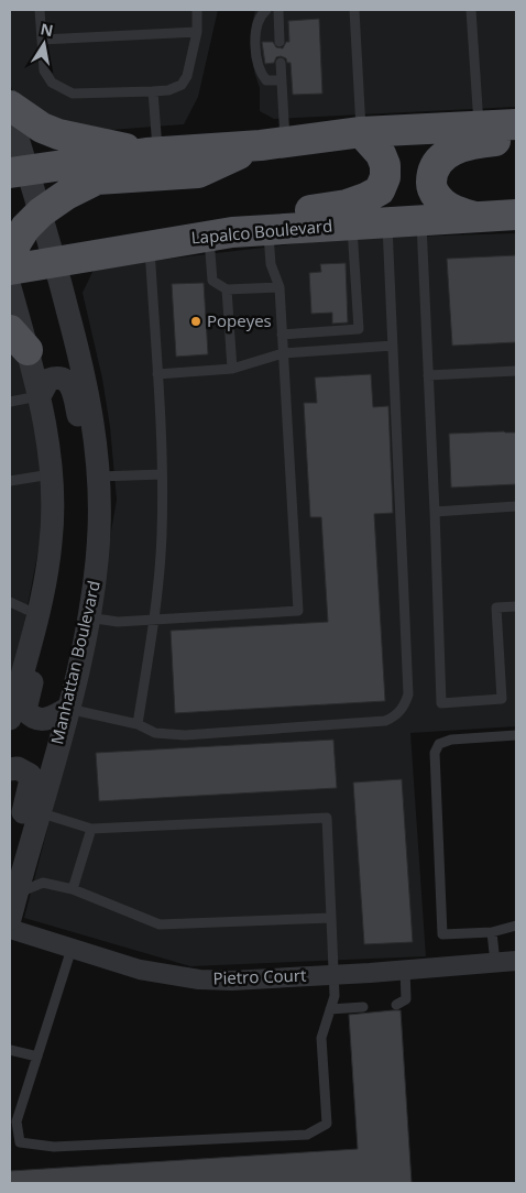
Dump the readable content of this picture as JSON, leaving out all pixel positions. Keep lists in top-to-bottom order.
{
  "streets": {
    "main road": ["Lapalco Boulevard"],
    "street": ["Manhattan Boulevard", "Pietro Court"]
  },
  "crossings": [
    ["Lapalco Boulevard", "Manhattan Boulevard"]
  ],
  "places": ["Popeyes"],
  "north": "top"
}
